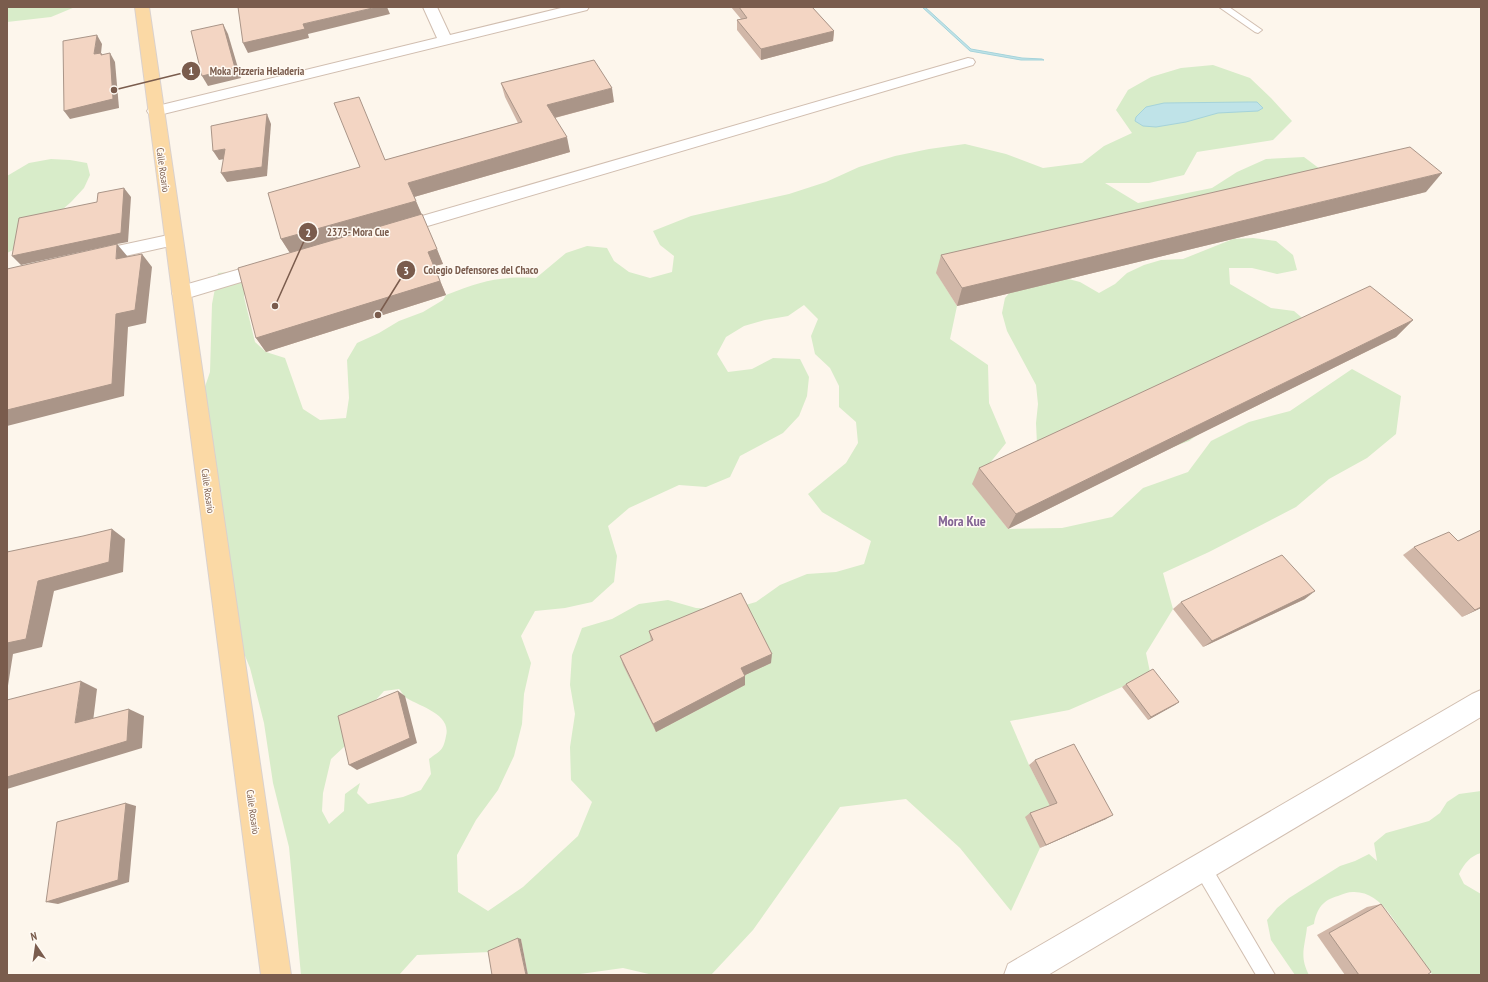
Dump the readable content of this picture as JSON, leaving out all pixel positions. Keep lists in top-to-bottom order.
{
  "streets": {
    "main road": ["Calle Rosario"]
  },
  "districts": ["Mora Kue"],
  "places": ["Moka Pizzeria Heladeria", "2375- Mora Cue", "Colegio Defensores del Chaco"],
  "north": "top"
}
